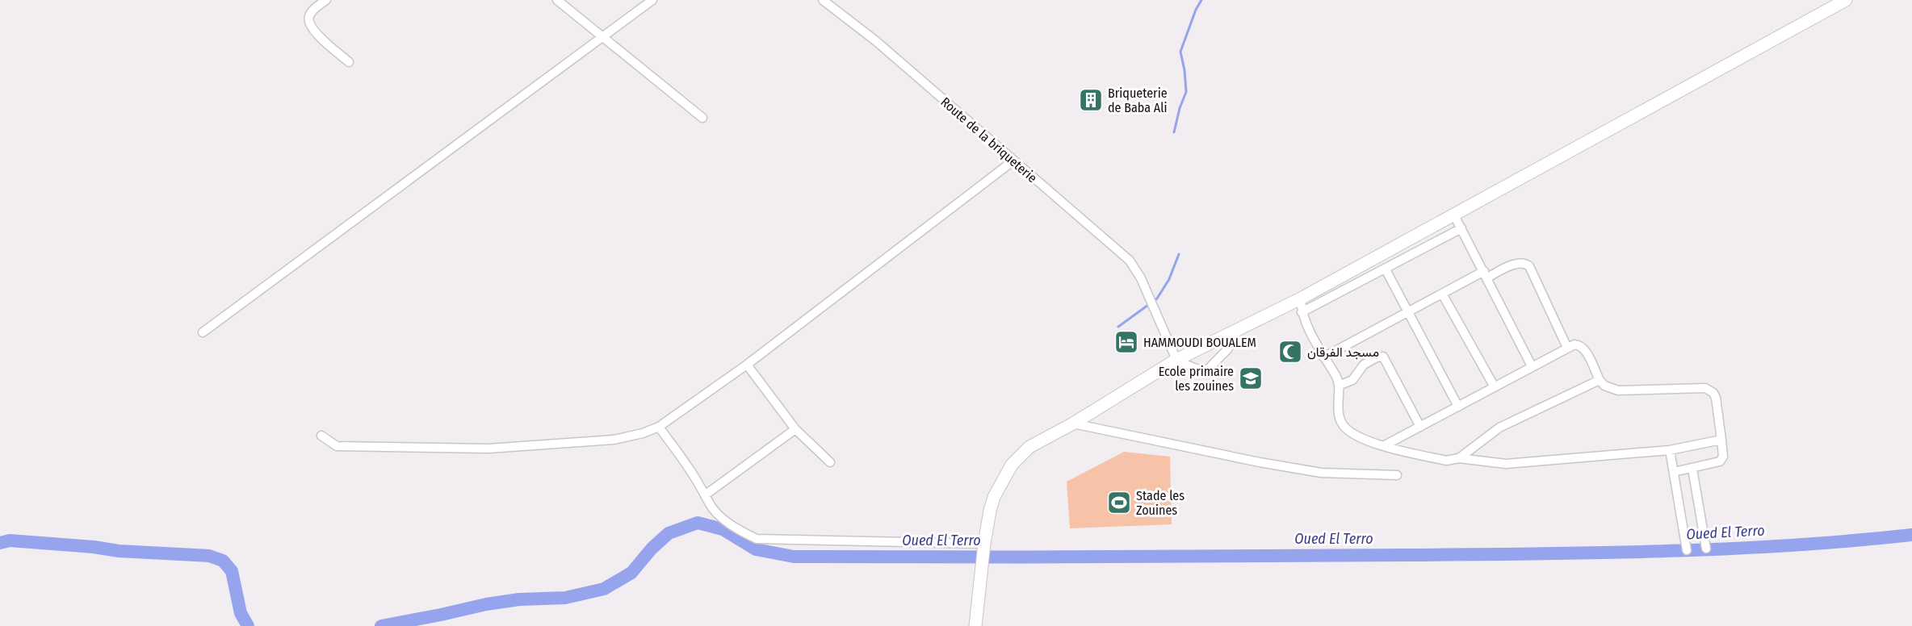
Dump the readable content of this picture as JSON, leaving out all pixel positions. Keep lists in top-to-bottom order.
{
  "streets": {
    "street": ["Route de la briqueterie"]
  },
  "water": ["Oued El Terro"],
  "places": {
    "building": ["Briqueterie de Baba Ali"],
    "hotel": ["HAMMOUDI BOUALEM"],
    "mosque": ["مسجد الفرقان"],
    "school or university": ["Ecole primaire les zouines"],
    "sports": ["Stade les Zouines"]
  }
}
